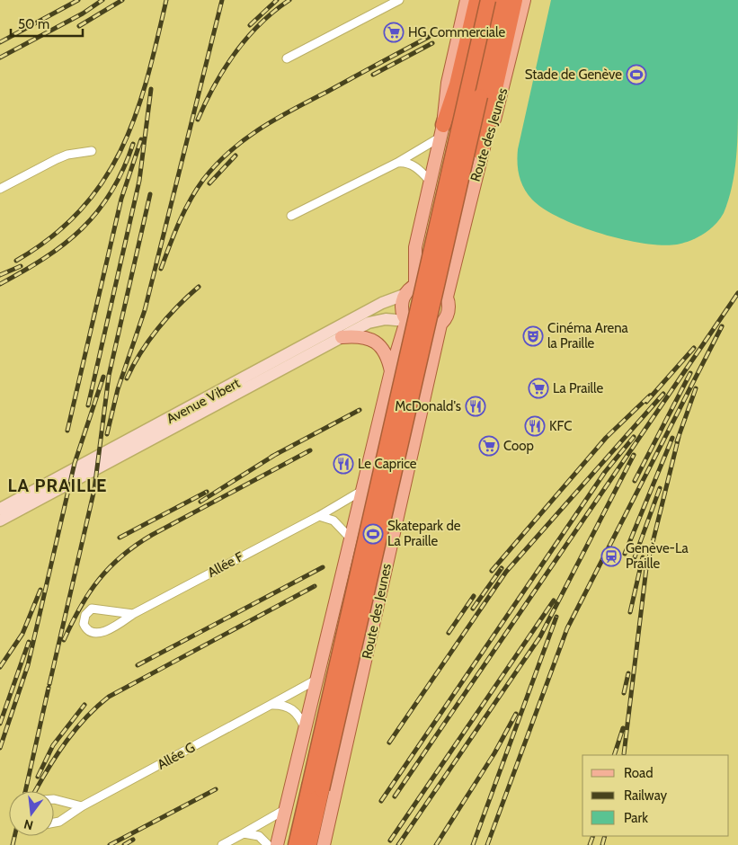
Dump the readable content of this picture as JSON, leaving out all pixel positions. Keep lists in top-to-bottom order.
{
  "streets": {
    "main road": ["Route des Jeunes", "Avenue Vibert"],
    "street": ["Allée F", "Allée G"]
  },
  "crossings": [
    ["Route des Jeunes", "Avenue Vibert"]
  ],
  "districts": ["LA PRAILLE"],
  "places": {
    "supermarket": ["HG Commerciale", "La Praille", "Coop"],
    "sports": ["Stade de Genève", "Skatepark de La Praille"],
    "theatre": ["Cinéma Arena la Praille"],
    "restaurant": ["McDonald's", "KFC", "Le Caprice"],
    "station": ["Genève-La Praille"]
  },
  "legend": ["Road", "Railway", "Park"],
  "scale_bar": "50 m",
  "north": "bottom"
}
